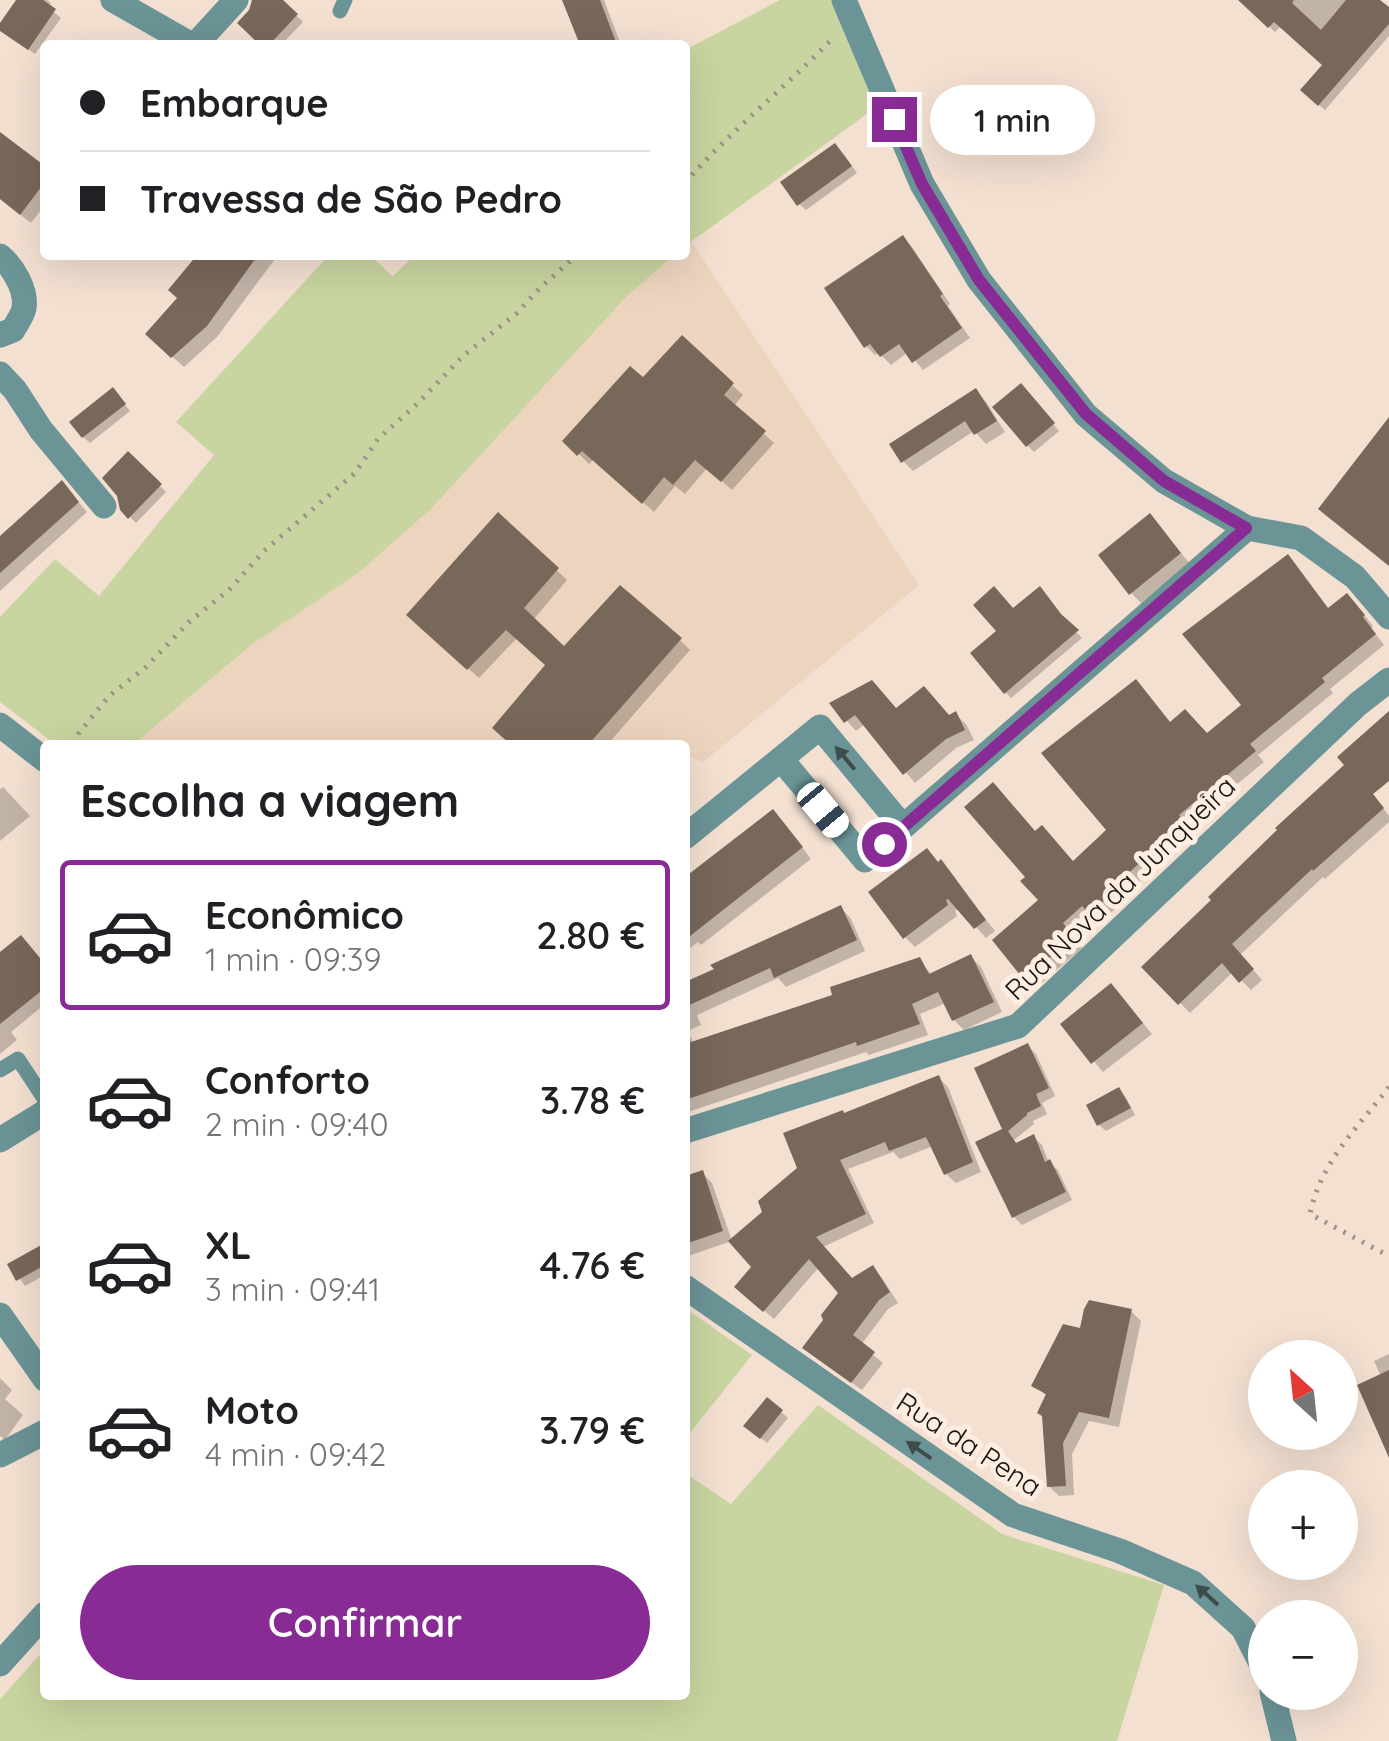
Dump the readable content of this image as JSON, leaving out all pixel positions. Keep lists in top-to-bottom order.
{
  "streets": {
    "street": ["Rua Nova da Junqueira", "Rua da Pena"]
  },
  "one_way": ["Rua da Pena"],
  "north": "top left",
  "page": {
    "banner": ["Embarque", "Travessa de São Pedro"],
    "bubble": "1 min",
    "heading": "Escolha a viagem",
    "list": [
      {
        "name": "Econômico",
        "note": "1 min · 09:39",
        "value": "2.80 €"
      },
      {
        "name": "Conforto",
        "note": "2 min · 09:40",
        "value": "3.78 €"
      },
      {
        "name": "XL",
        "note": "3 min · 09:41",
        "value": "4.76 €"
      },
      {
        "name": "Moto",
        "note": "4 min · 09:42",
        "value": "3.79 €"
      }
    ],
    "map_buttons": ["+", "−"],
    "buttons": "Confirmar"
  }
}
